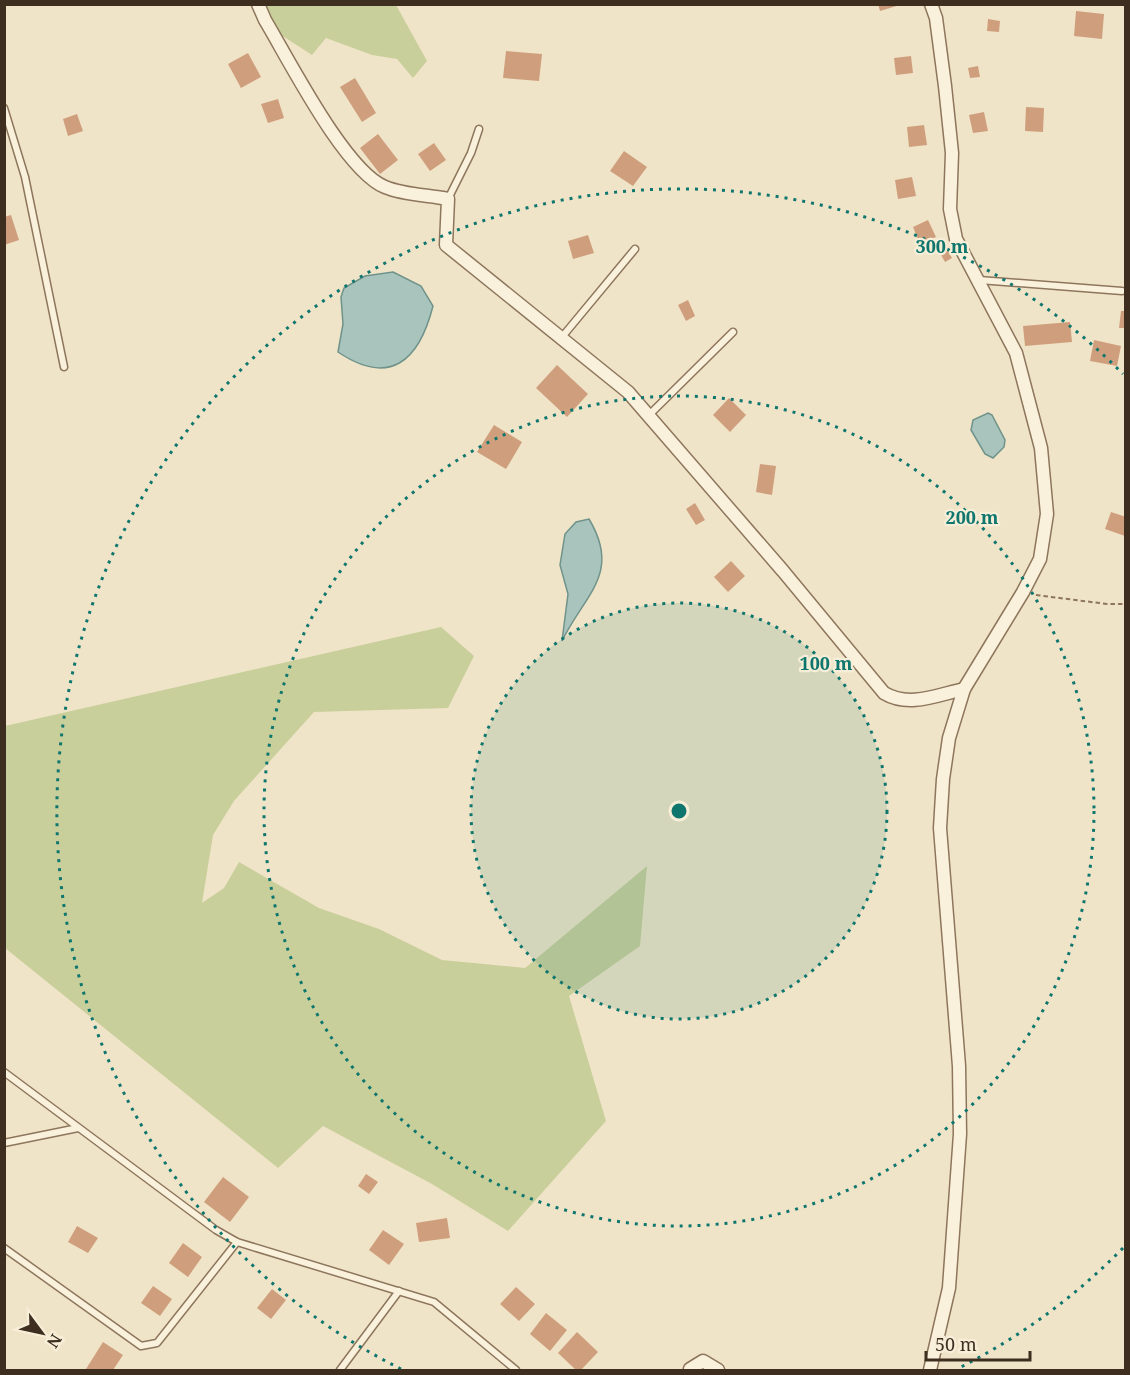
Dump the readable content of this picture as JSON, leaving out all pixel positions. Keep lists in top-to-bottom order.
{
  "scale_bar": "50 m",
  "north": "bottom right",
  "rings": ["300 m", "200 m", "100 m"]
}
